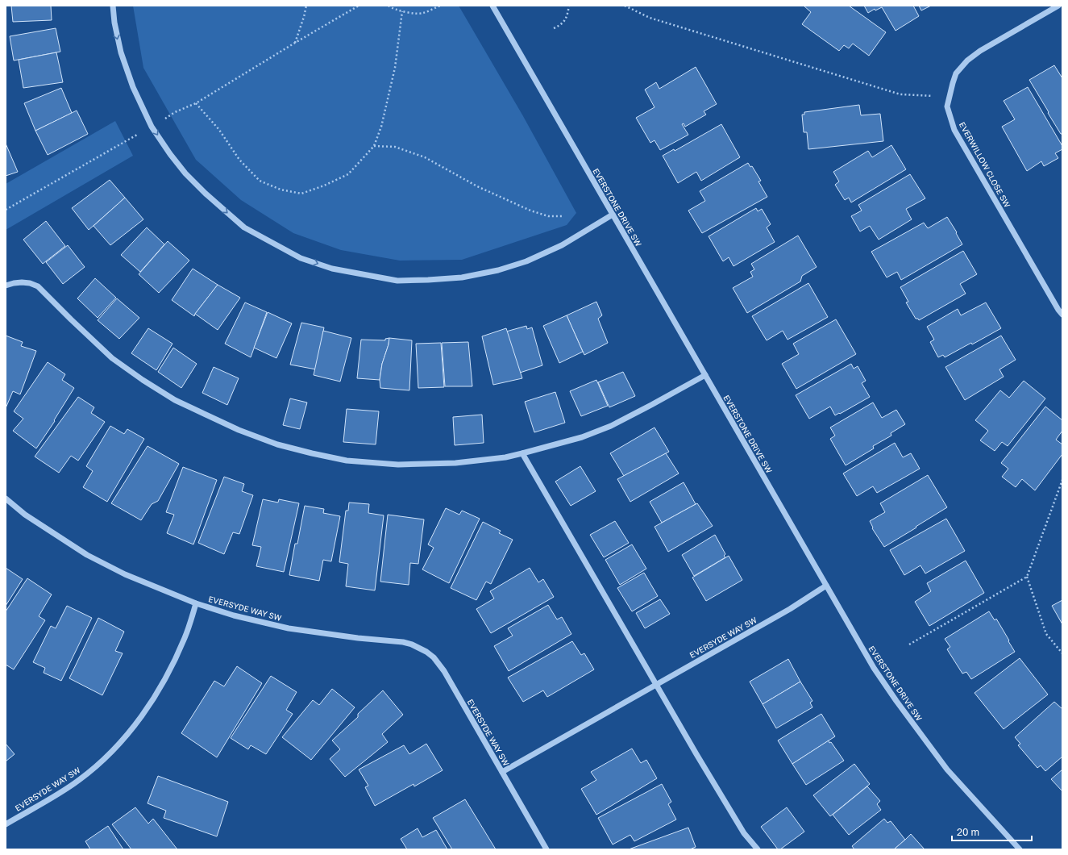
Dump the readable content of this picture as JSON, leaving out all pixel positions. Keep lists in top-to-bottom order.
{
  "streets": {
    "street": ["EVERWILLOW CLOSE SW", "EVERSTONE DRIVE SW", "EVERSYDE WAY SW"]
  },
  "crossings": [
    ["EVERSTONE DRIVE SW", "EVERSYDE WAY SW"]
  ],
  "scale_bar": "20 m"
}
